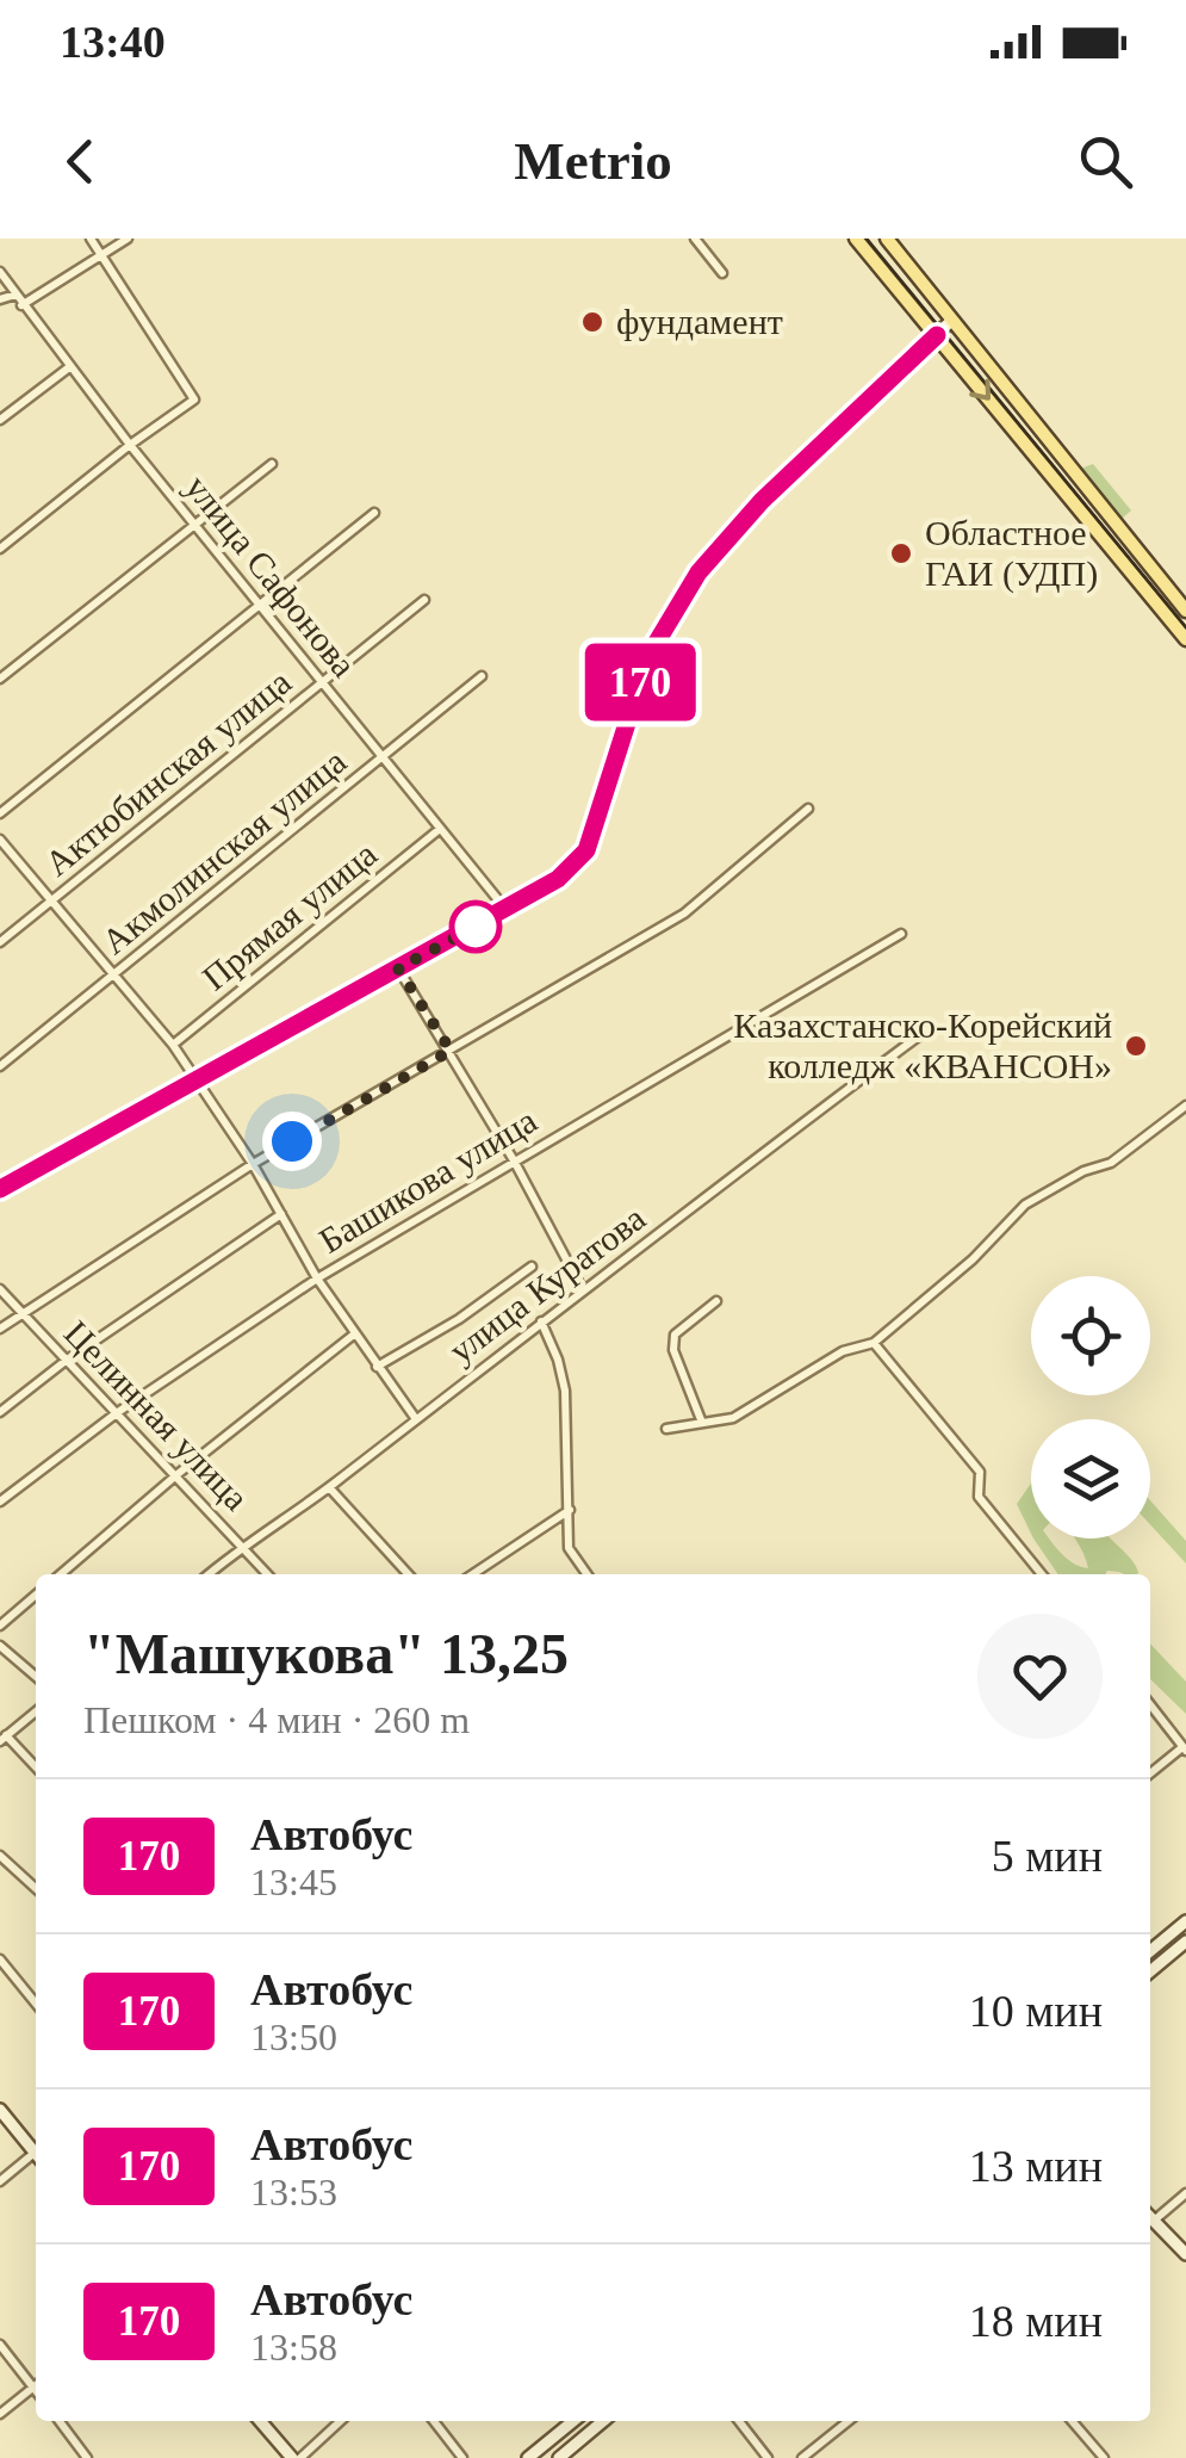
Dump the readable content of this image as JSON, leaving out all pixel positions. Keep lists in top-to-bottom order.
{
  "streets": {
    "street": [
      "улица Сафонова",
      "Актюбинская улица",
      "Акмолинская улица",
      "Прямая улица",
      "Башикова улица",
      "улица Куратова",
      "Целинная улица"
    ]
  },
  "crossings": [
    ["улица Сафонова", "Актюбинская улица"],
    ["улица Сафонова", "Акмолинская улица"],
    ["улица Сафонова", "Прямая улица"],
    ["Башикова улица", "Целинная улица"],
    ["улица Куратова", "Целинная улица"]
  ],
  "places": ["фундамент", "Областное ГАИ (УДП)", "Казахстанско-Корейский колледж «КВАНСОН»"],
  "lines": ["bus line 170"],
  "page": {
    "status": "13:40",
    "header": "Metrio",
    "on_map": "170",
    "heading": ["\"Машукова\" 13,25", "Пешком · 4 мин · 260 m"],
    "list": [
      {
        "mark": "170",
        "name": "Автобус",
        "note": "13:45",
        "value": "5 мин"
      },
      {
        "mark": "170",
        "name": "Автобус",
        "note": "13:50",
        "value": "10 мин"
      },
      {
        "mark": "170",
        "name": "Автобус",
        "note": "13:53",
        "value": "13 мин"
      },
      {
        "mark": "170",
        "name": "Автобус",
        "note": "13:58",
        "value": "18 мин"
      }
    ]
  }
}
